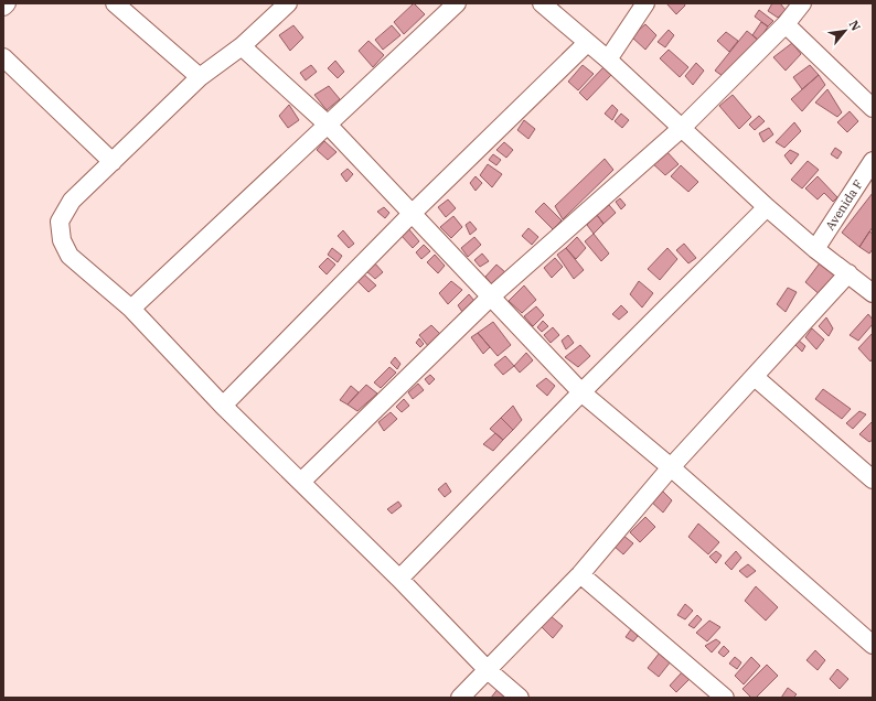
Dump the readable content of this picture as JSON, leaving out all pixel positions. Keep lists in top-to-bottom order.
{
  "streets": {
    "street": ["Avenida F"]
  },
  "north": "top right"
}
